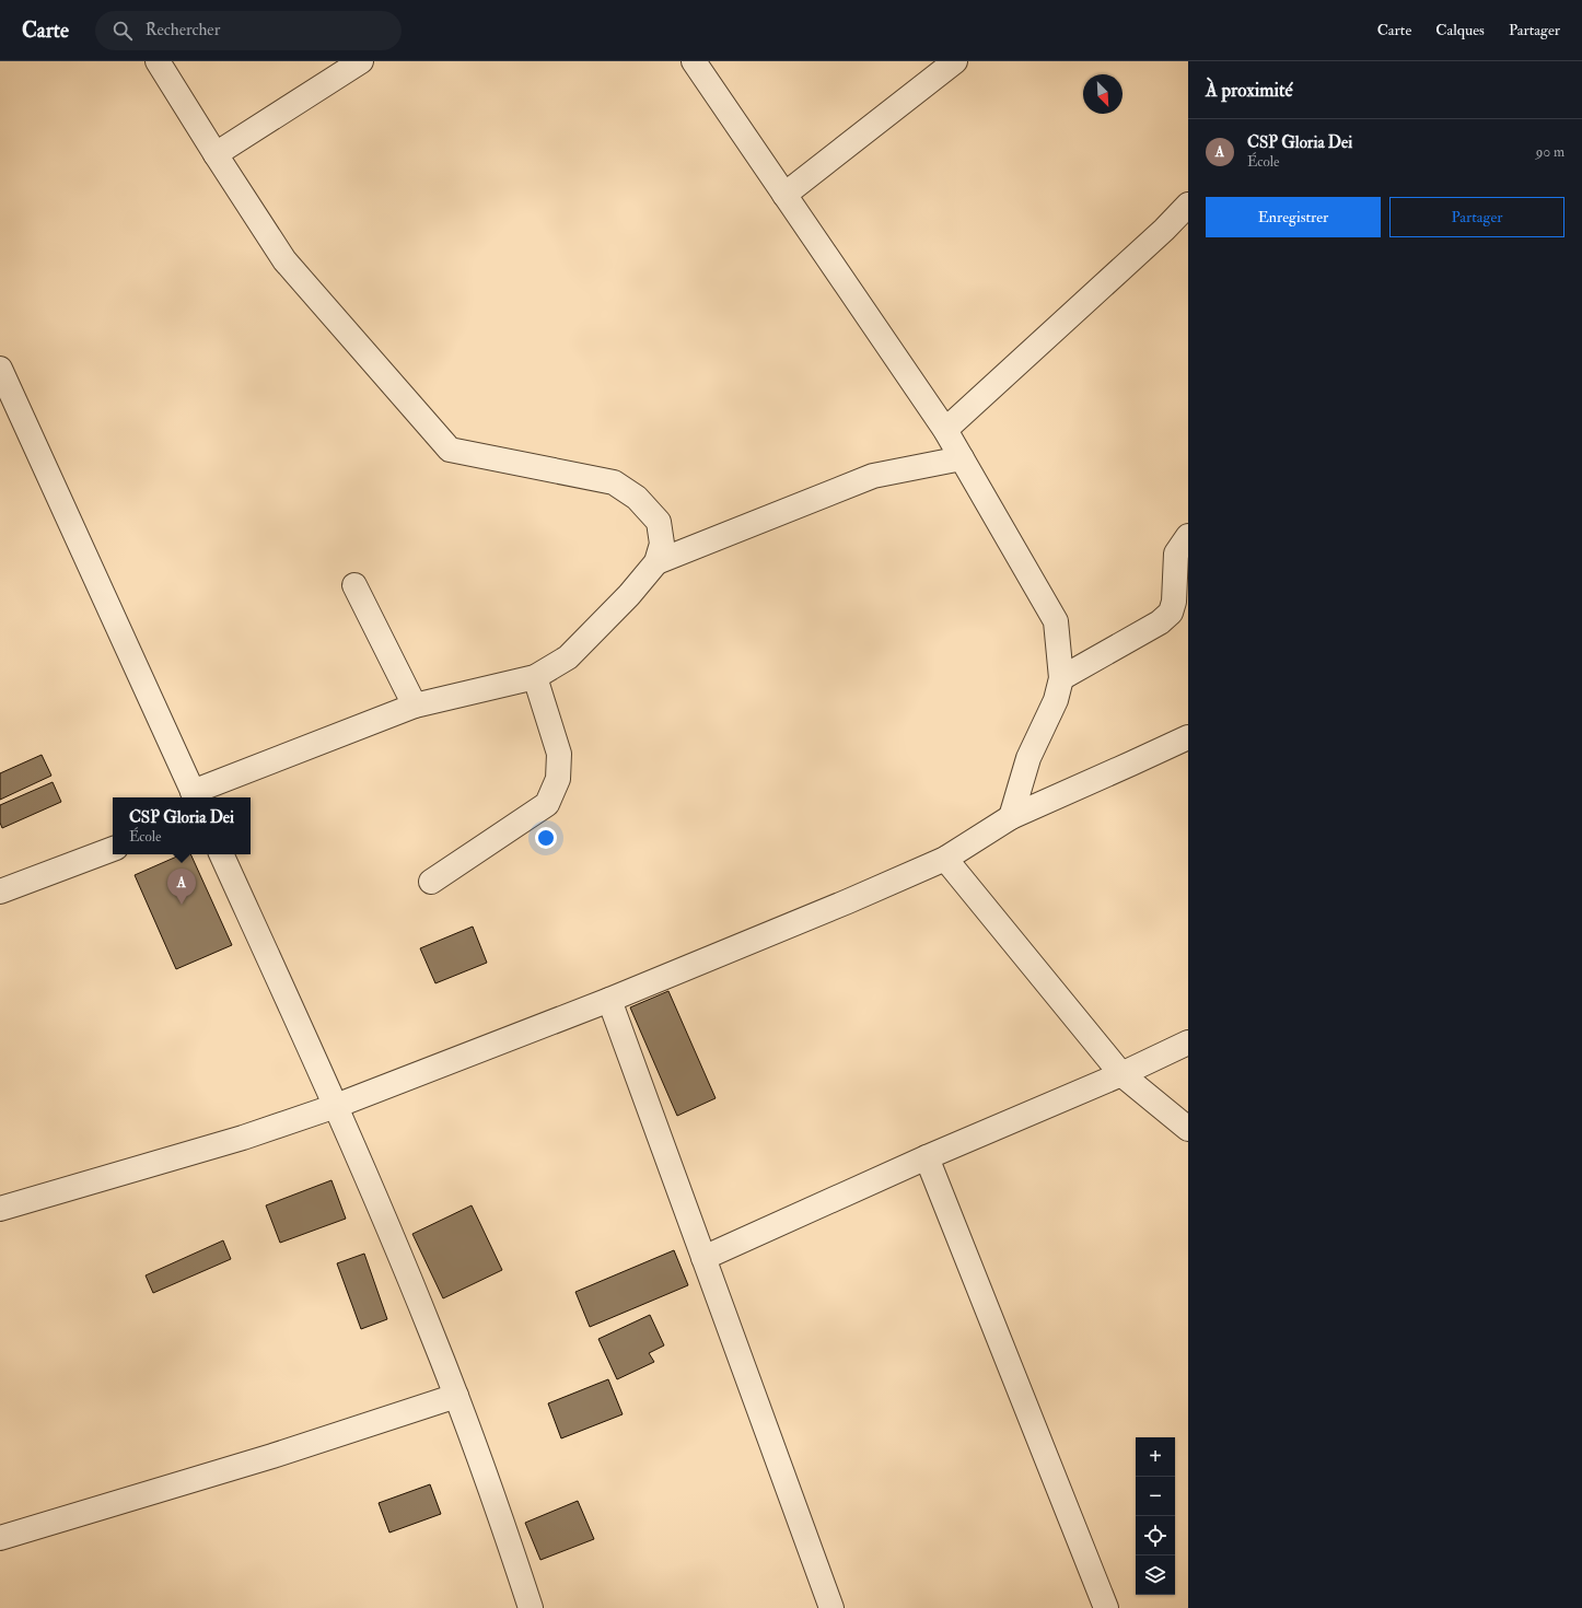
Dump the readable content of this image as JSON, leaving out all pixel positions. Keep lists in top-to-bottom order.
{
  "north": "bottom right",
  "page": {
    "header": "Carte",
    "search": "Rechercher",
    "nav": ["Carte", "Calques", "Partager"],
    "heading": "À proximité",
    "list": [
      {
        "mark": "A",
        "name": "CSP Gloria Dei",
        "note": "École",
        "value": "90 m"
      }
    ],
    "buttons": ["Enregistrer", "Partager"],
    "popup": ["CSP Gloria Dei", "École"],
    "pins": "A",
    "map_buttons": ["+", "−"]
  }
}
